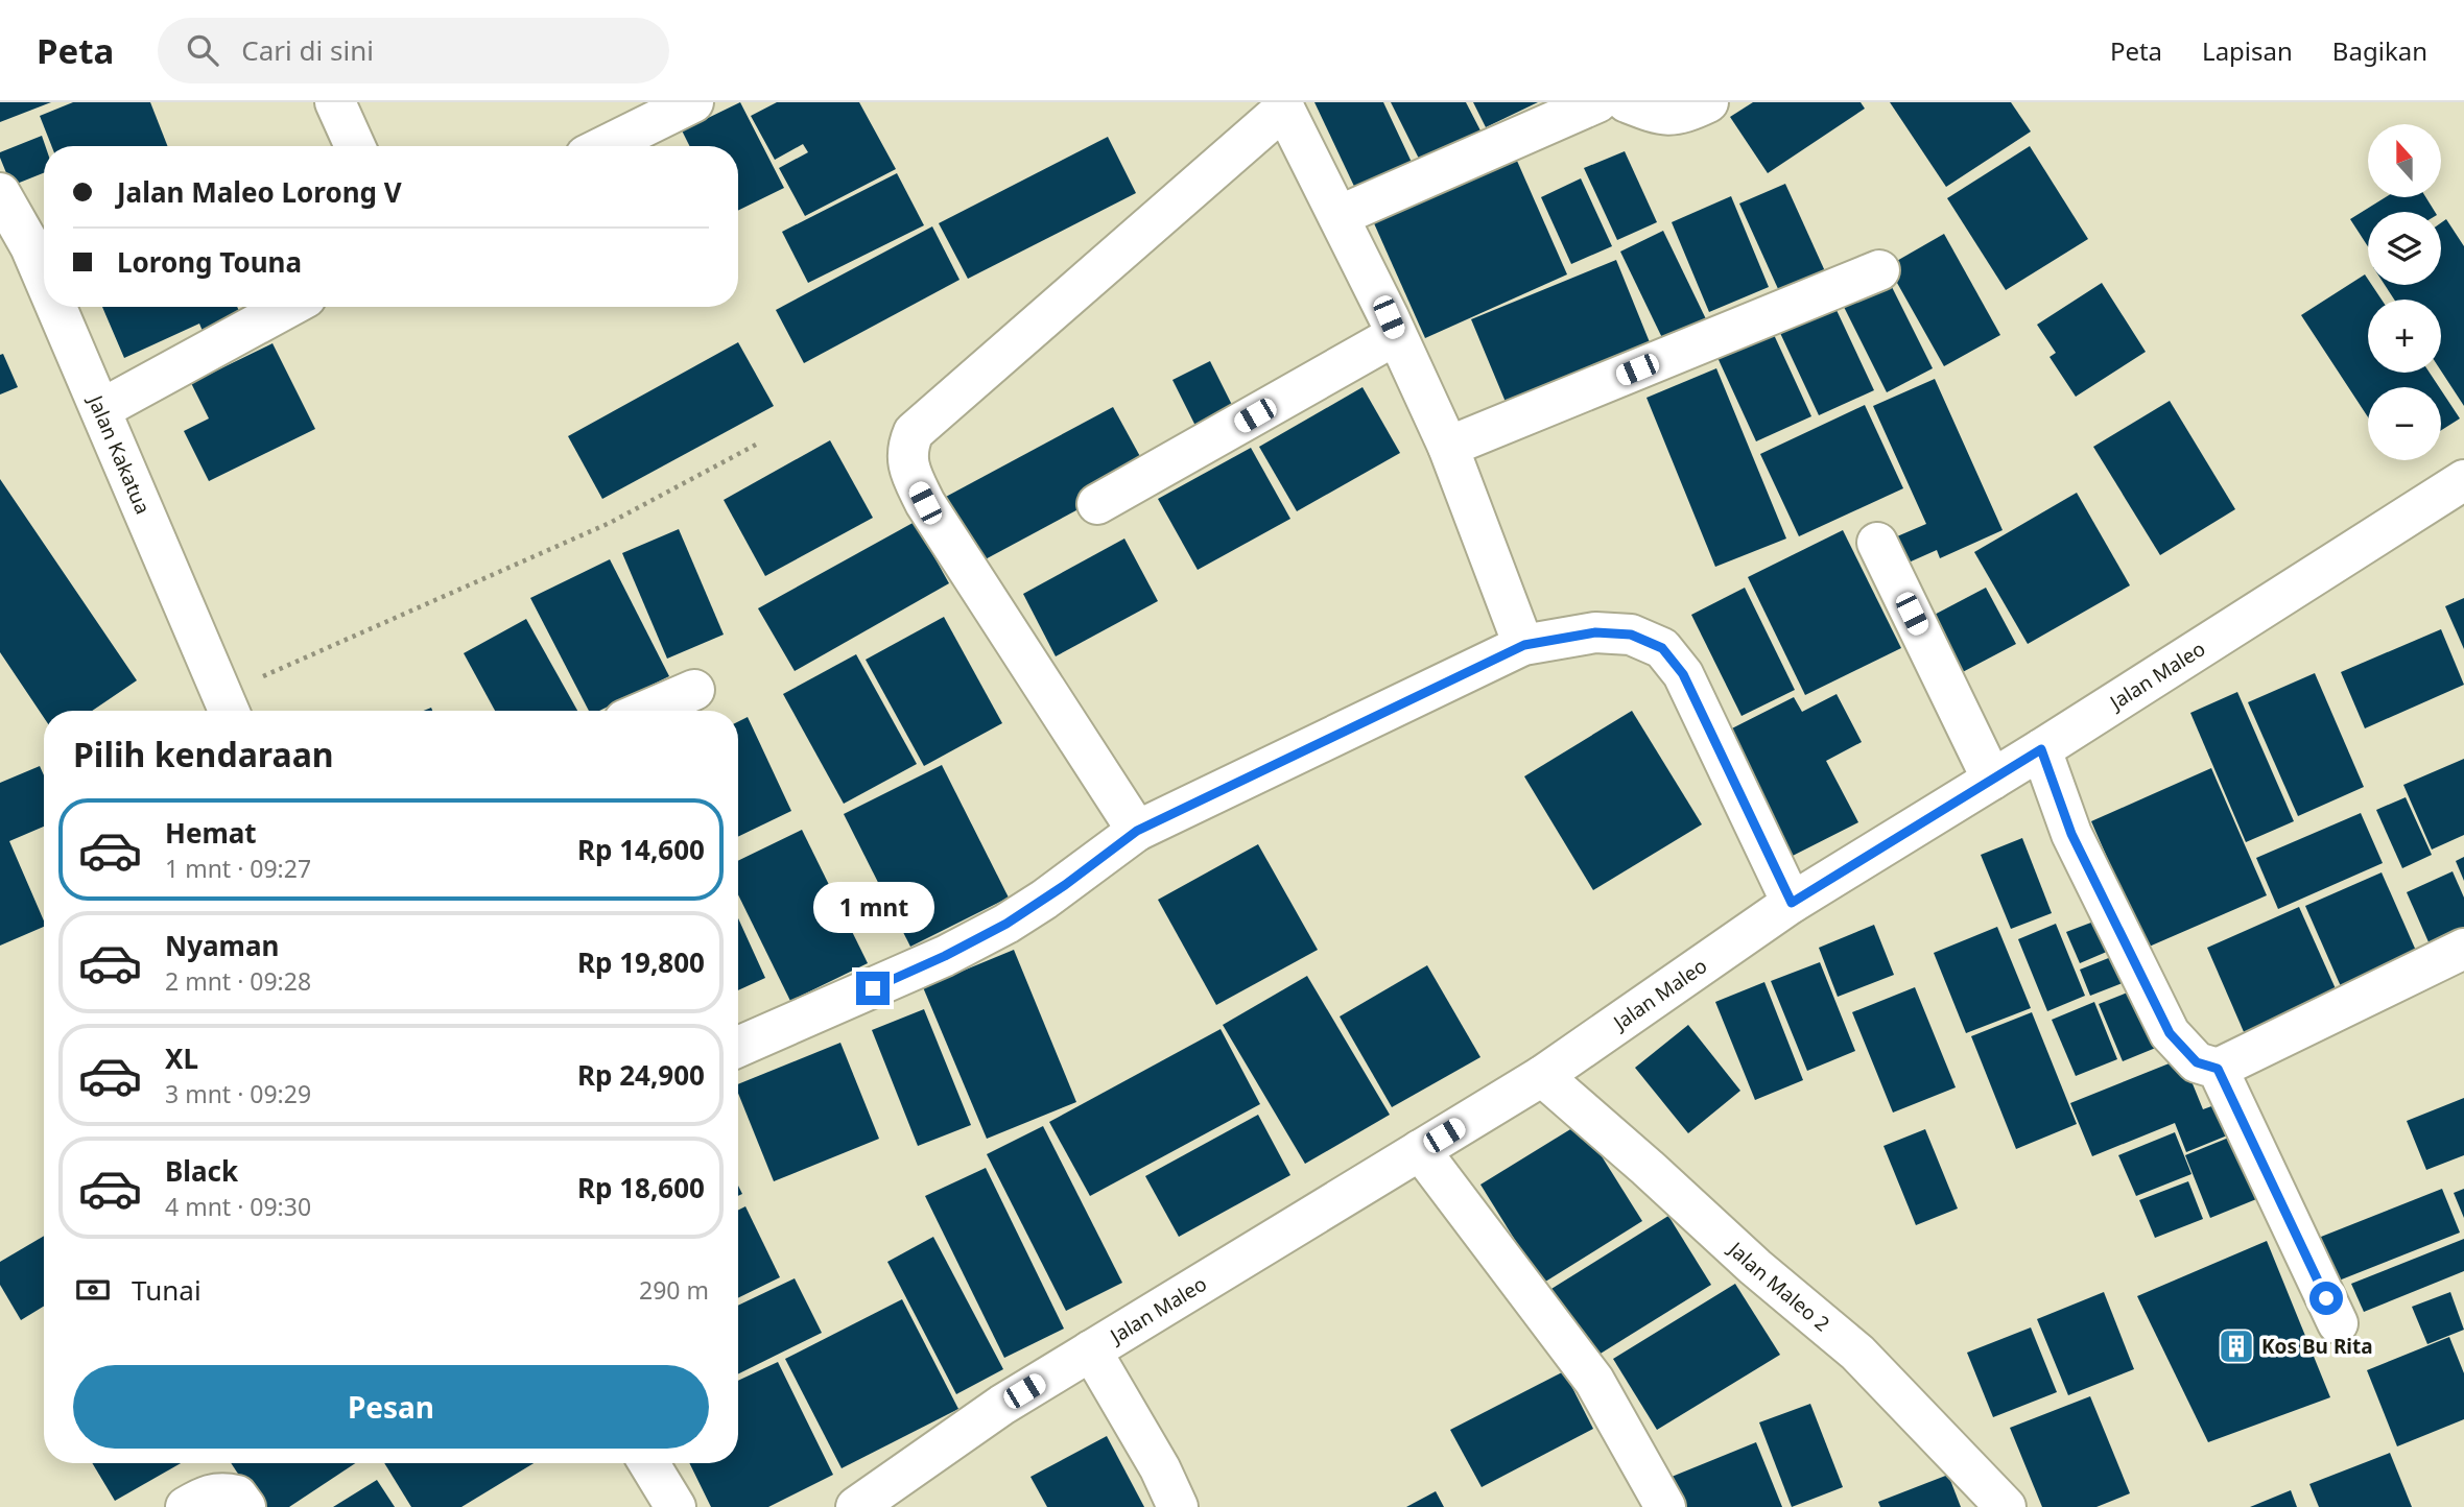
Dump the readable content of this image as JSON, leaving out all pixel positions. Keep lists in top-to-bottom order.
{
  "streets": {
    "street": ["Jalan Kakatua", "Jalan Maleo", "Jalan Maleo 2"]
  },
  "crossings": [
    ["Jalan Maleo", "Jalan Maleo 2"]
  ],
  "places": {
    "building": ["Kos Bu Rita"]
  },
  "north": "top",
  "page": {
    "header": "Peta",
    "search": "Cari di sini",
    "nav": ["Peta", "Lapisan", "Bagikan"],
    "map_buttons": ["+", "−"],
    "banner": ["Jalan Maleo Lorong V", "Lorong Touna"],
    "heading": "Pilih kendaraan",
    "list": [
      {
        "name": "Hemat",
        "note": "1 mnt · 09:27",
        "value": "Rp 14,600"
      },
      {
        "name": "Nyaman",
        "note": "2 mnt · 09:28",
        "value": "Rp 19,800"
      },
      {
        "name": "XL",
        "note": "3 mnt · 09:29",
        "value": "Rp 24,900"
      },
      {
        "name": "Black",
        "note": "4 mnt · 09:30",
        "value": "Rp 18,600"
      }
    ],
    "bubble": "1 mnt",
    "pay": ["Tunai", "290 m"],
    "buttons": "Pesan"
  }
}
